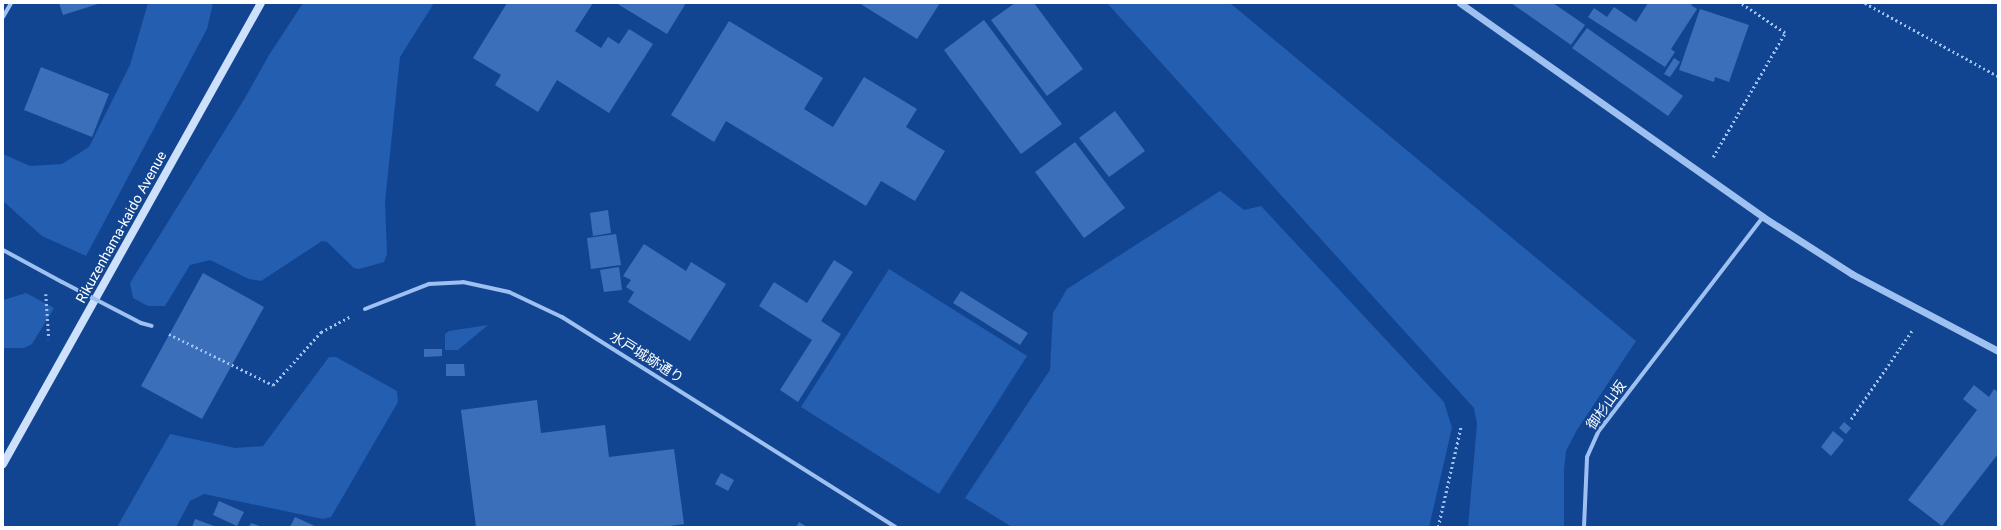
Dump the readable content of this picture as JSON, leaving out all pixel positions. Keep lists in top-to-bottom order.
{
  "streets": {
    "main road": ["Rikuzenhama-kaido Avenue"],
    "street": ["水戸城跡通り", "御杉山坂"]
  }
}
